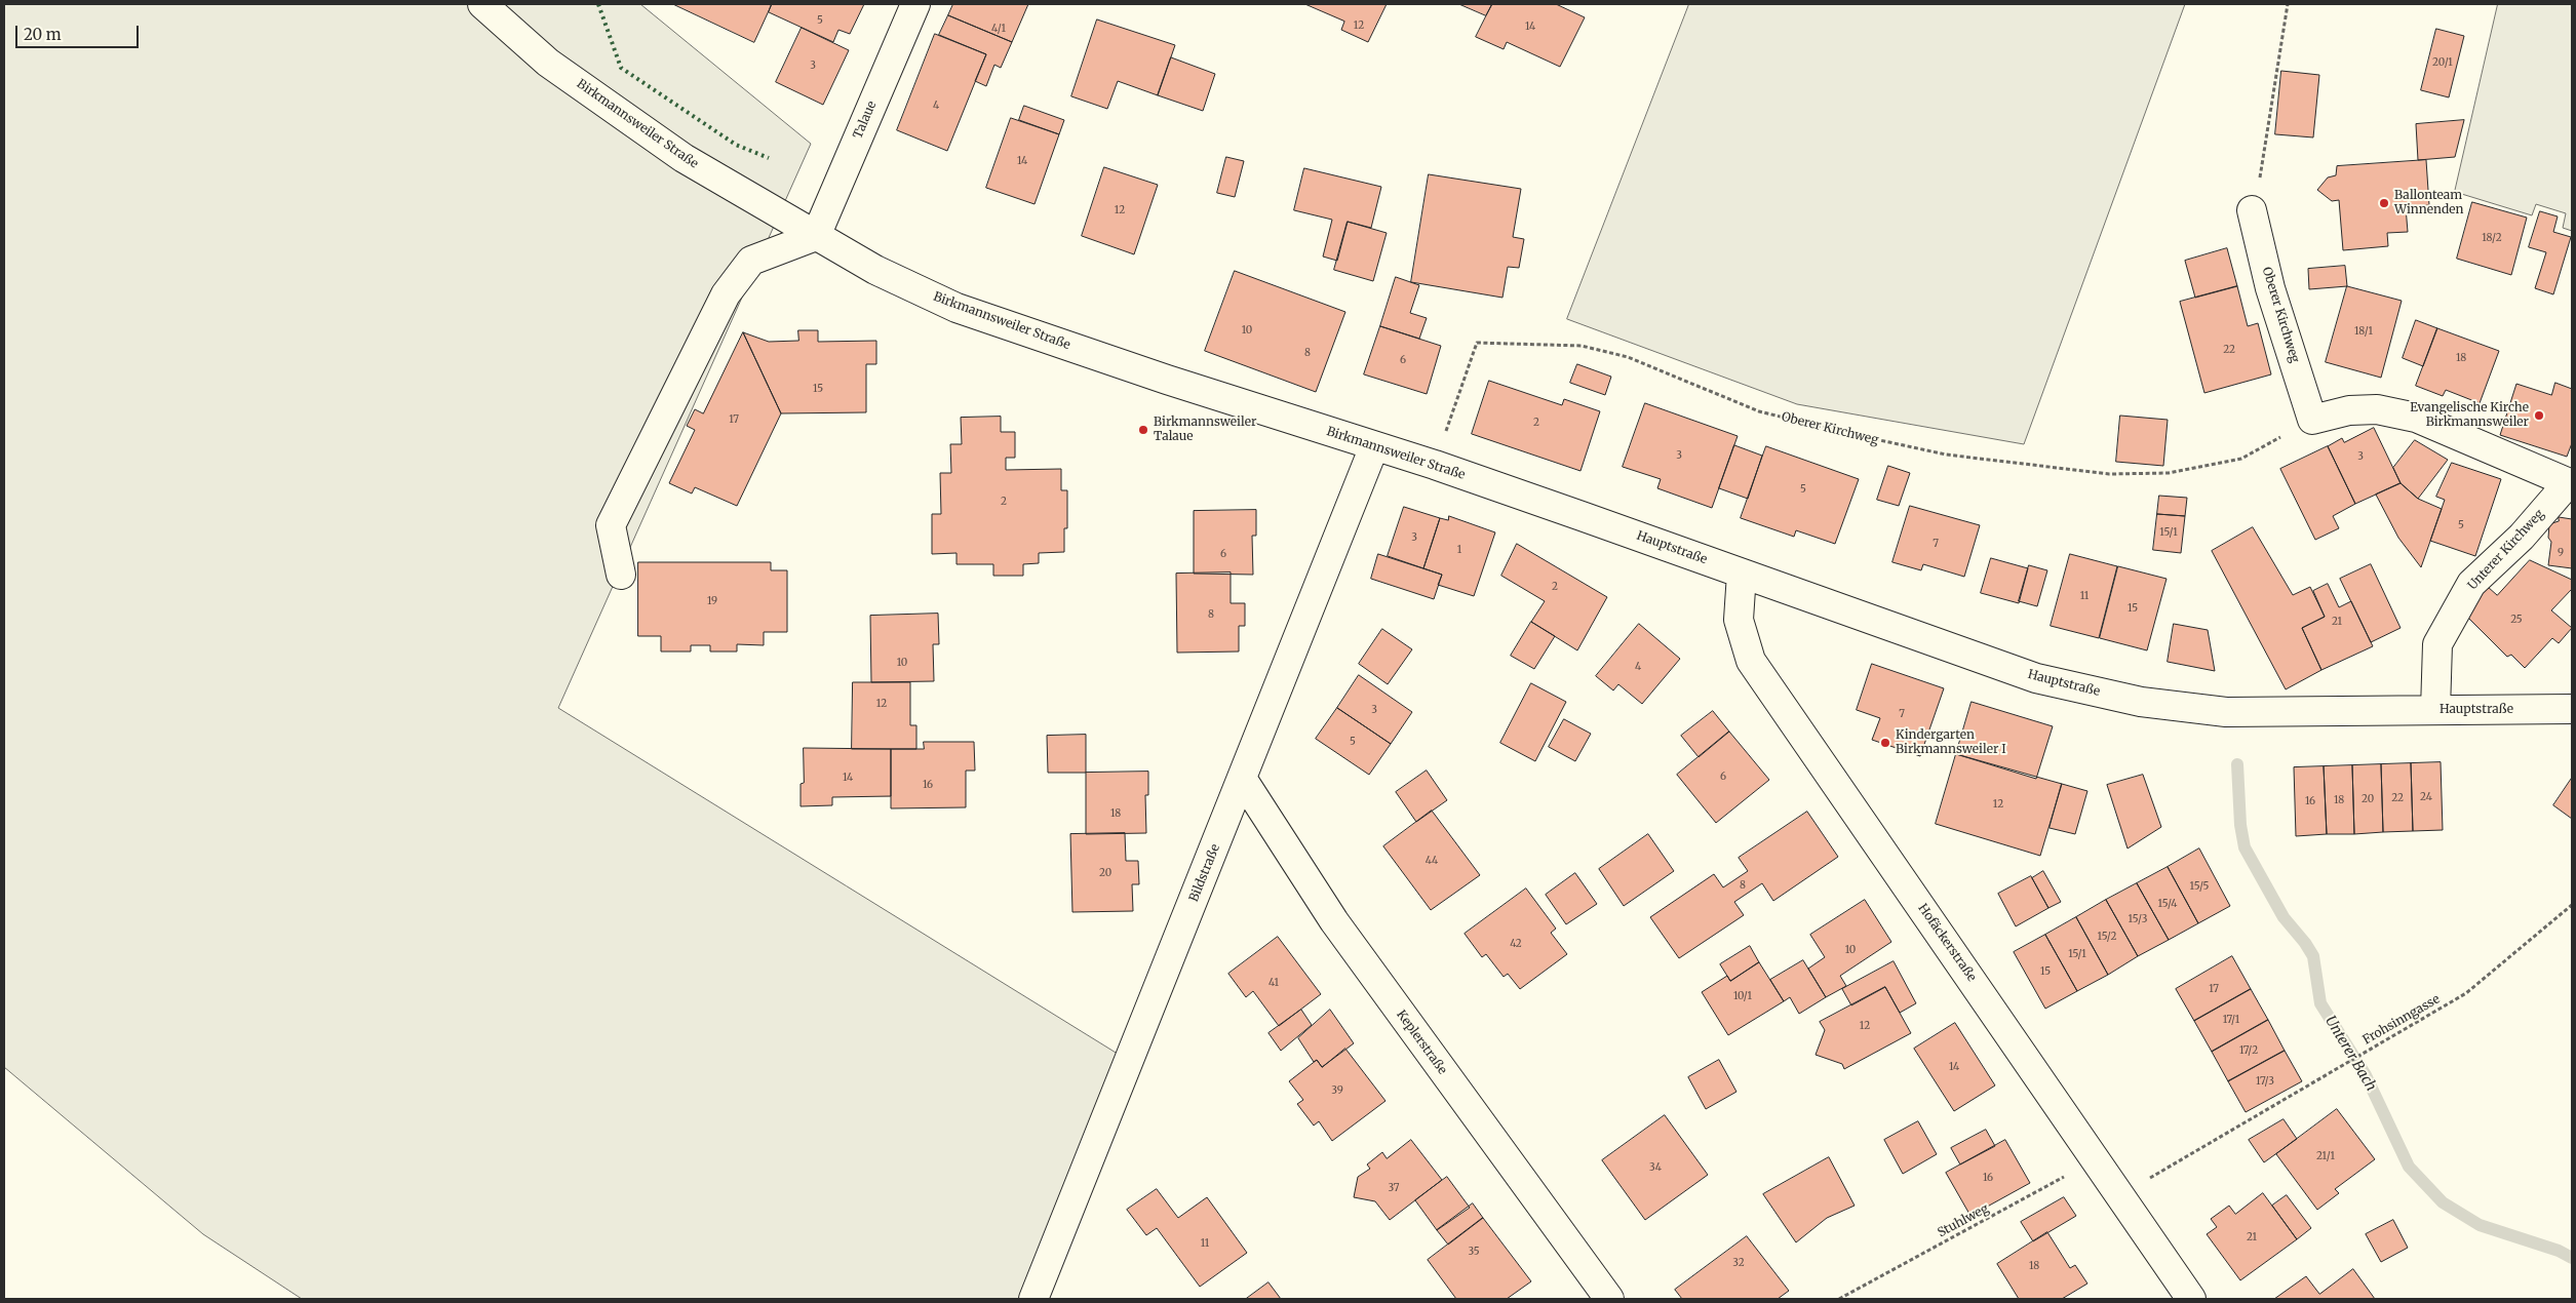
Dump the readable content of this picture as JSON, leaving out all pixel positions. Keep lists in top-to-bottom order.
{
  "streets": {
    "street": [
      "Talaue",
      "Birkmannsweiler Straße",
      "Oberer Kirchweg",
      "Hauptstraße",
      "Unterer Kirchweg",
      "Bildstraße",
      "Hofäckerstraße",
      "Keplerstraße"
    ],
    "path": ["Frohsinngasse", "Stuhlweg"]
  },
  "crossings": [
    ["Talaue", "Birkmannsweiler Straße"],
    ["Birkmannsweiler Straße", "Oberer Kirchweg"],
    ["Birkmannsweiler Straße", "Hauptstraße"],
    ["Birkmannsweiler Straße", "Bildstraße"],
    ["Hauptstraße", "Unterer Kirchweg"],
    ["Hauptstraße", "Hofäckerstraße"],
    ["Bildstraße", "Keplerstraße"],
    ["Hofäckerstraße", "Frohsinngasse"],
    ["Hofäckerstraße", "Stuhlweg"]
  ],
  "water": ["Unterer Bach"],
  "places": [
    "Ballonteam Winnenden",
    "Evangelische Kirche Birkmannsweiler",
    "Birkmannsweiler Talaue",
    "Kindergarten Birkmannsweiler I"
  ],
  "house_numbers": [
    "5",
    "12",
    "14",
    "4/1",
    "20/1",
    "3",
    "4",
    "14",
    "12",
    "18/2",
    "10",
    "18/1",
    "22",
    "8",
    "18",
    "6",
    "15",
    "17",
    "2",
    "3",
    "3",
    "5",
    "2",
    "5",
    "15/1",
    "3",
    "7",
    "1",
    "9",
    "6",
    "2",
    "11",
    "19",
    "15",
    "8",
    "25",
    "21",
    "10",
    "4",
    "12",
    "3",
    "7",
    "5",
    "6",
    "14",
    "16",
    "24",
    "22",
    "20",
    "18",
    "16",
    "12",
    "18",
    "44",
    "20",
    "8",
    "15/5",
    "15/4",
    "15/3",
    "15/2",
    "42",
    "10",
    "15/1",
    "15",
    "41",
    "17",
    "10/1",
    "17/1",
    "12",
    "17/2",
    "14",
    "17/3",
    "39",
    "21/1",
    "34",
    "16",
    "37",
    "21",
    "11",
    "35",
    "32",
    "18"
  ],
  "scale_bar": "20 m"
}
